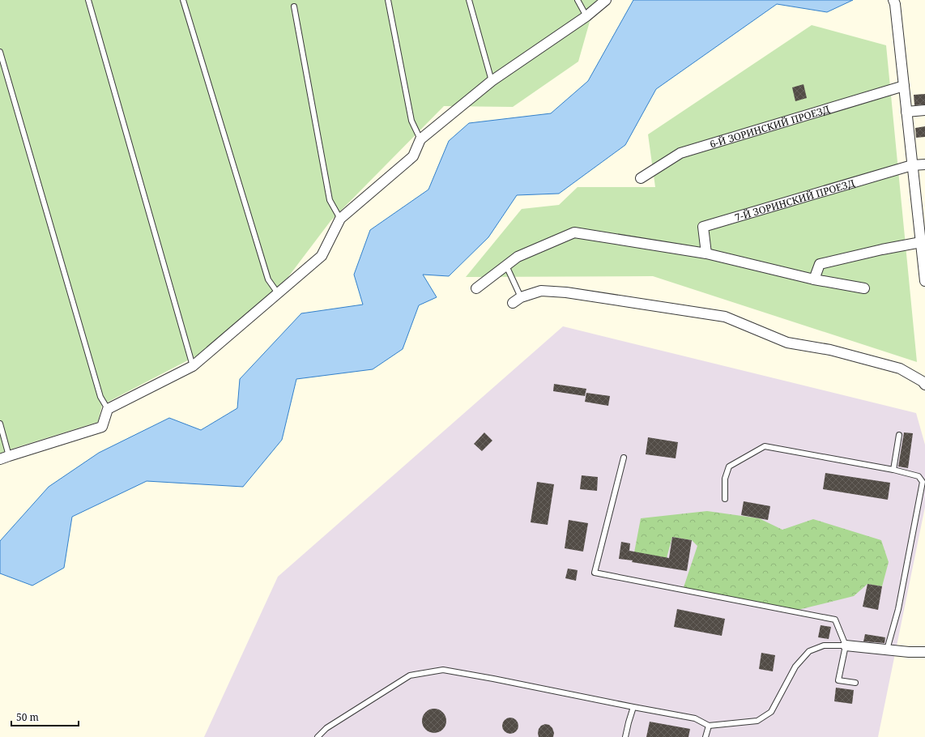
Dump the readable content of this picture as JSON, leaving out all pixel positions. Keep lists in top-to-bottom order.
{
  "streets": {
    "street": ["6-Й ЗОРИНСКИЙ ПРОЕЗД", "7-Й ЗОРИНСКИЙ ПРОЕЗД"]
  },
  "scale_bar": "50 m"
}
